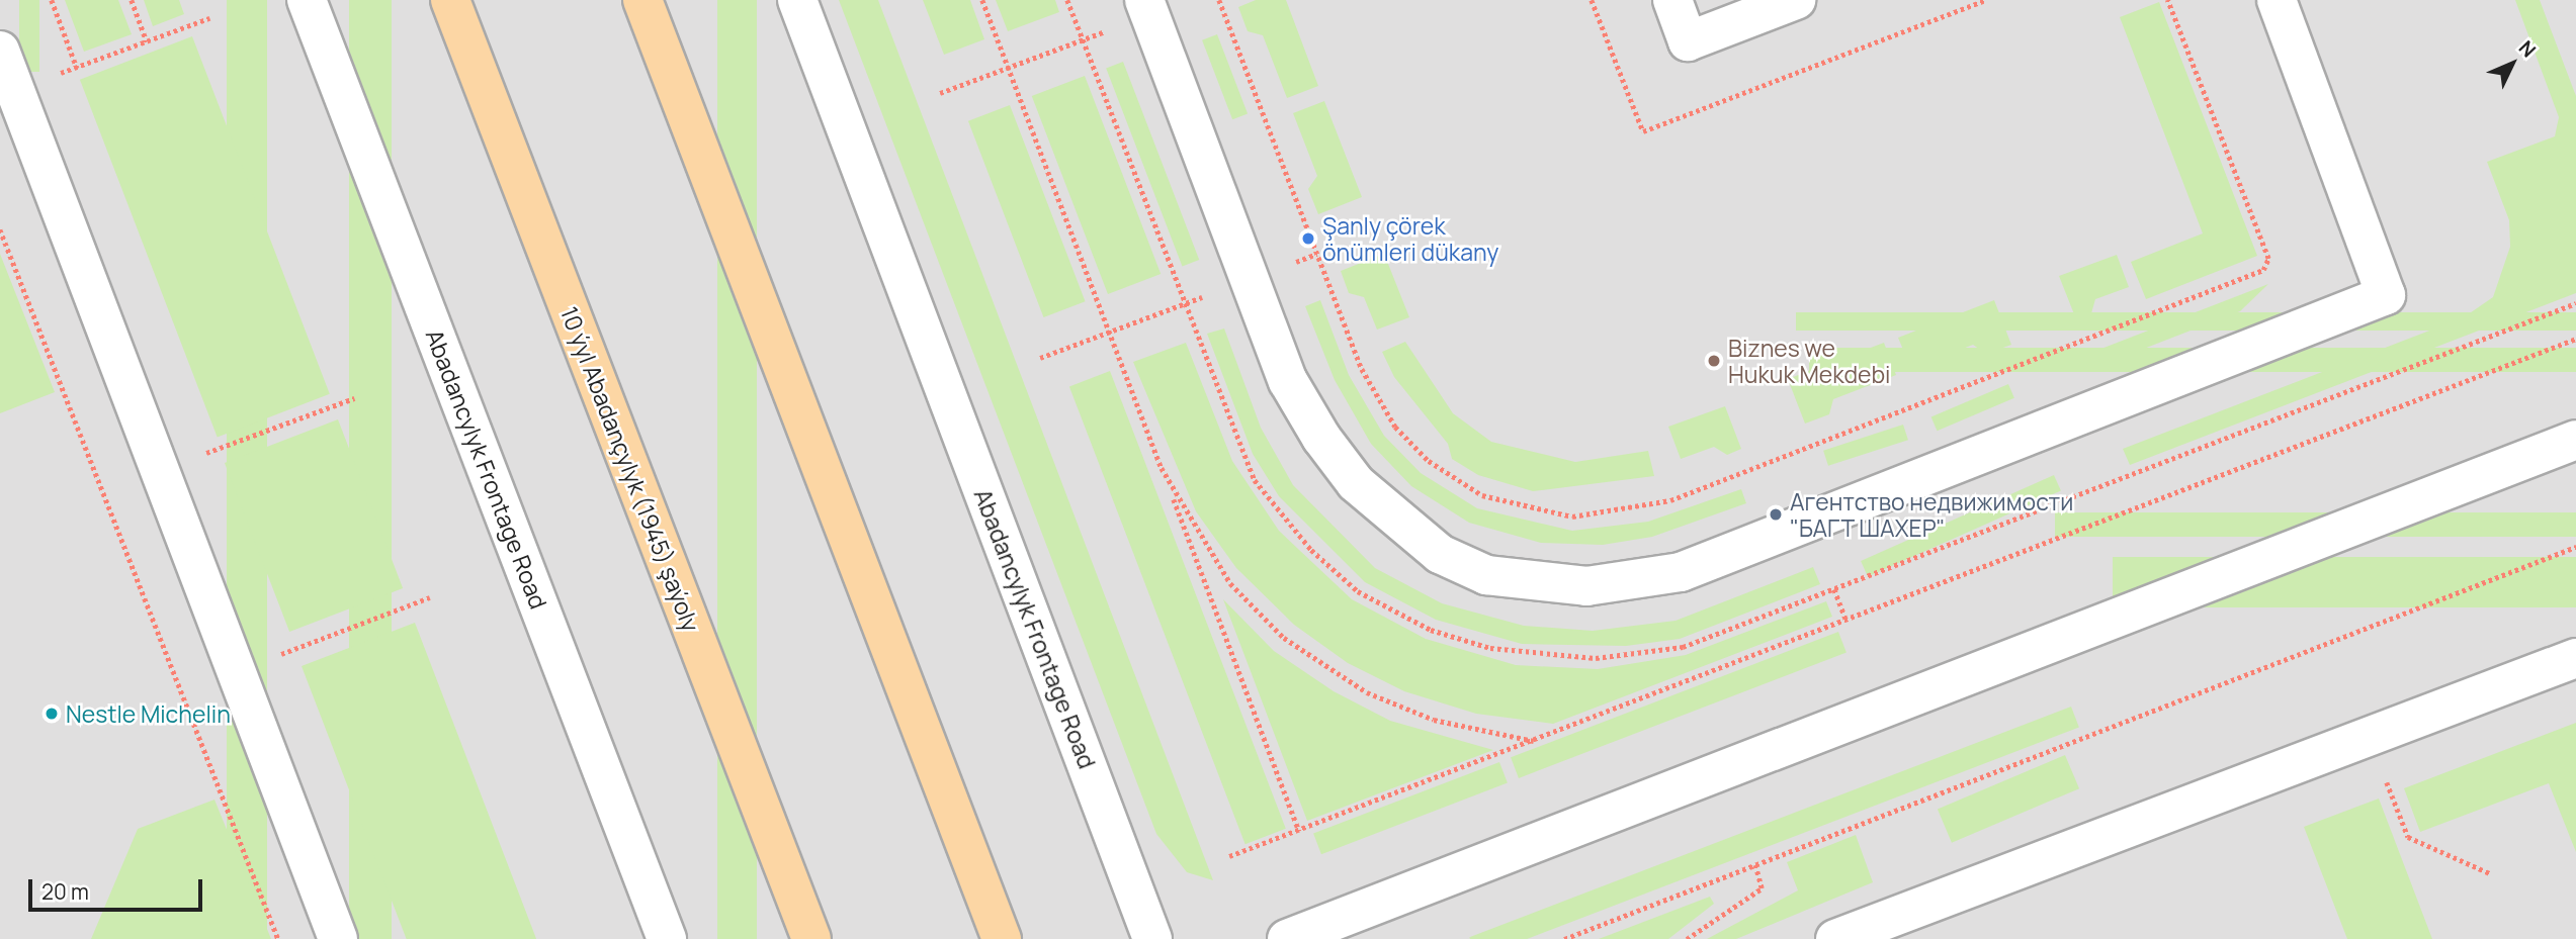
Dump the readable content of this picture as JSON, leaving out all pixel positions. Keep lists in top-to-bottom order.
{
  "streets": {
    "main road": ["10 ýyl Abadançylyk (1945) şaýoly"],
    "street": ["Abadancylyk Frontage Road"]
  },
  "places": [
    "Şanly çörek önümleri dükany",
    "Biznes we Hukuk Mekdebi",
    "Агентство недвижимости \"БАГТ ШАХЕР\"",
    "Nestle Michelin"
  ],
  "scale_bar": "20 m",
  "north": "top right"
}
